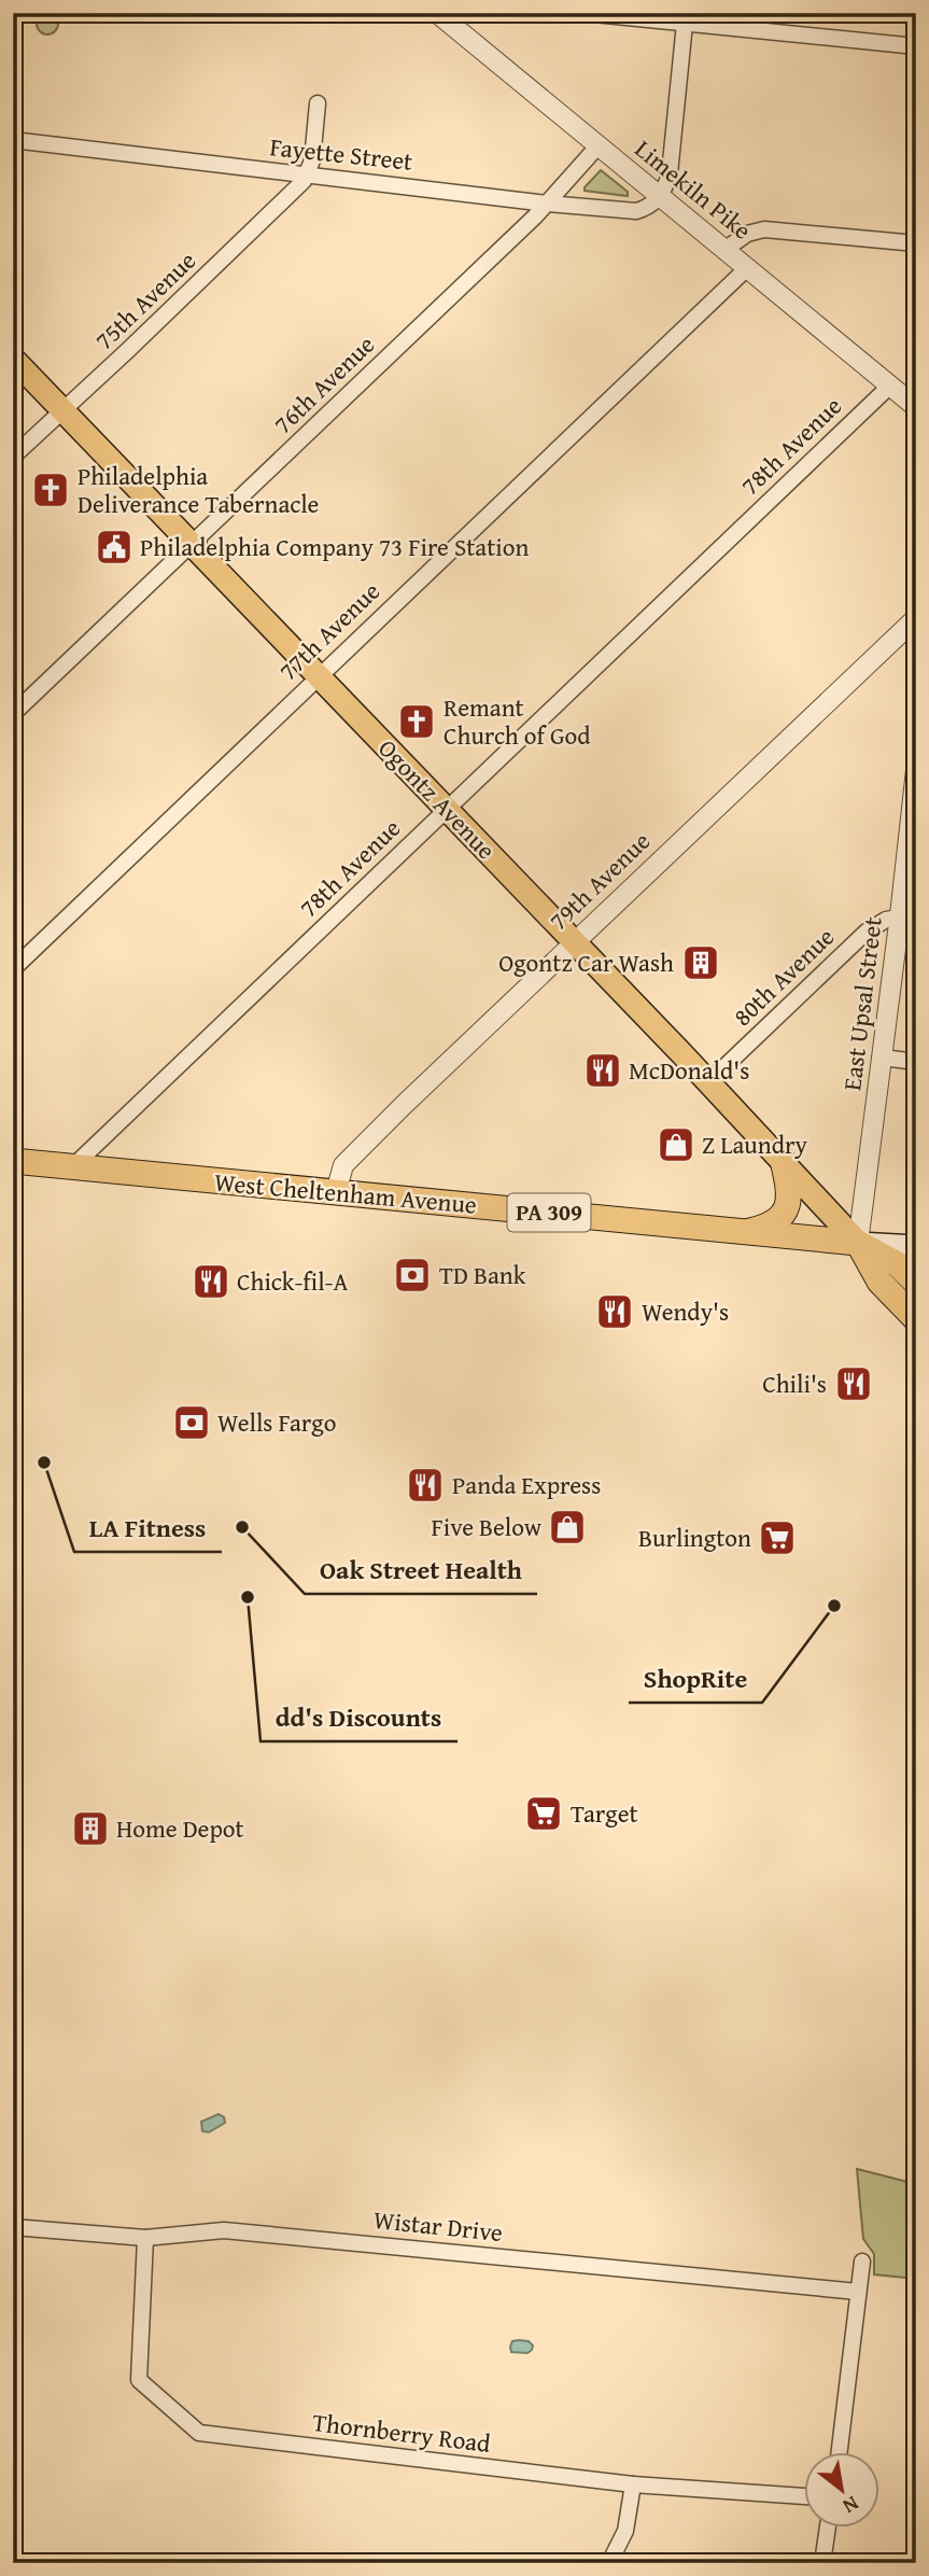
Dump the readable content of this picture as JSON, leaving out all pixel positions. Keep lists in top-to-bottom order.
{
  "streets": {
    "highway": ["Ogontz Avenue", "West Cheltenham Avenue", "PA 309"],
    "street": [
      "Fayette Street",
      "Limekiln Pike",
      "75th Avenue",
      "76th Avenue",
      "78th Avenue",
      "77th Avenue",
      "79th Avenue",
      "80th Avenue",
      "East Upsal Street",
      "Wistar Drive",
      "Thornberry Road"
    ]
  },
  "crossings": [
    ["Fayette Street", "Limekiln Pike"],
    ["Fayette Street", "75th Avenue"],
    ["Fayette Street", "76th Avenue"],
    ["Limekiln Pike", "76th Avenue"],
    ["Limekiln Pike", "78th Avenue"],
    ["Limekiln Pike", "77th Avenue"],
    ["75th Avenue", "Ogontz Avenue"],
    ["76th Avenue", "Ogontz Avenue"],
    ["78th Avenue", "Ogontz Avenue"],
    ["78th Avenue", "West Cheltenham Avenue"],
    ["77th Avenue", "Ogontz Avenue"],
    ["Ogontz Avenue", "79th Avenue"],
    ["Ogontz Avenue", "80th Avenue"],
    ["Ogontz Avenue", "East Upsal Street"],
    ["Ogontz Avenue", "West Cheltenham Avenue"],
    ["79th Avenue", "West Cheltenham Avenue"],
    ["80th Avenue", "East Upsal Street"],
    ["East Upsal Street", "West Cheltenham Avenue"],
    ["Wistar Drive", "Thornberry Road"]
  ],
  "places": {
    "church": ["Philadelphia Deliverance Tabernacle", "Remant Church of God"],
    "public building": ["Philadelphia Company 73 Fire Station"],
    "building": ["Ogontz Car Wash", "Home Depot"],
    "restaurant": [
      "McDonald's",
      "Chick-fil-A",
      "Wendy's",
      "Chili's",
      "Panda Express"
    ],
    "shop": ["Z Laundry", "Five Below"],
    "bank": ["TD Bank", "Wells Fargo"],
    "other": [
      "LA Fitness",
      "Oak Street Health",
      "dd's Discounts",
      "ShopRite"
    ],
    "supermarket": ["Burlington", "Target"]
  },
  "north": "bottom right"
}
